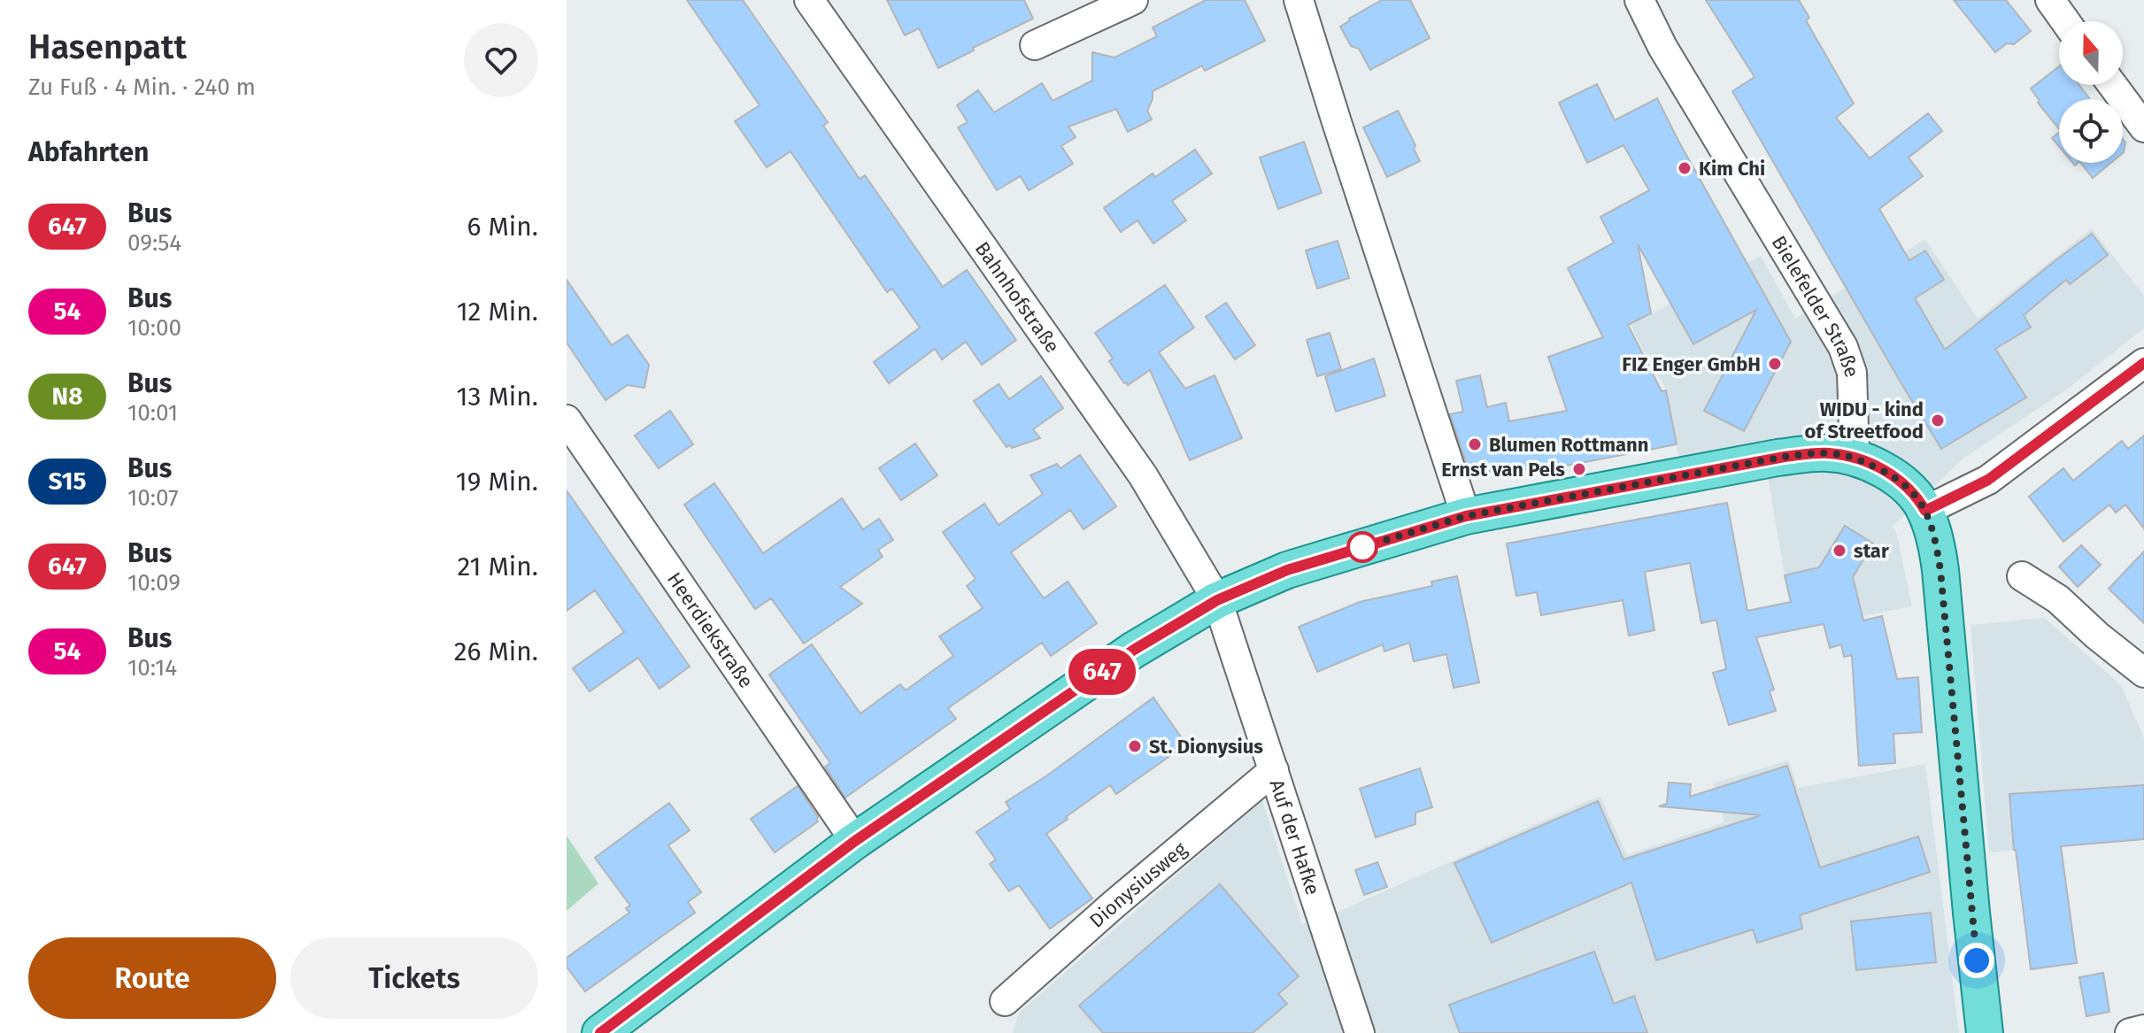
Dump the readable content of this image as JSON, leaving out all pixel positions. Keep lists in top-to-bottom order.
{
  "streets": {
    "street": [
      "Bahnhofstraße",
      "Bielefelder Straße",
      "Heerdiekstraße",
      "Auf der Hafke",
      "Dionysiusweg"
    ]
  },
  "crossings": [
    ["Bahnhofstraße", "Auf der Hafke"],
    ["Auf der Hafke", "Dionysiusweg"]
  ],
  "places": [
    "Kim Chi",
    "FIZ Enger GmbH",
    "WIDU - kind of Streetfood",
    "Blumen Rottmann",
    "Ernst van Pels",
    "star",
    "St. Dionysius"
  ],
  "lines": ["bus line 647"],
  "north": "top",
  "page": {
    "heading": [
      ["Hasenpatt", "Zu Fuß · 4 Min. · 240 m"],
      "Abfahrten"
    ],
    "on_map": "647",
    "list": [
      {
        "mark": "647",
        "name": "Bus",
        "note": "09:54",
        "value": "6 Min."
      },
      {
        "mark": "54",
        "name": "Bus",
        "note": "10:00",
        "value": "12 Min."
      },
      {
        "mark": "N8",
        "name": "Bus",
        "note": "10:01",
        "value": "13 Min."
      },
      {
        "mark": "S15",
        "name": "Bus",
        "note": "10:07",
        "value": "19 Min."
      },
      {
        "mark": "647",
        "name": "Bus",
        "note": "10:09",
        "value": "21 Min."
      },
      {
        "mark": "54",
        "name": "Bus",
        "note": "10:14",
        "value": "26 Min."
      }
    ],
    "buttons": ["Route", "Tickets"]
  }
}
